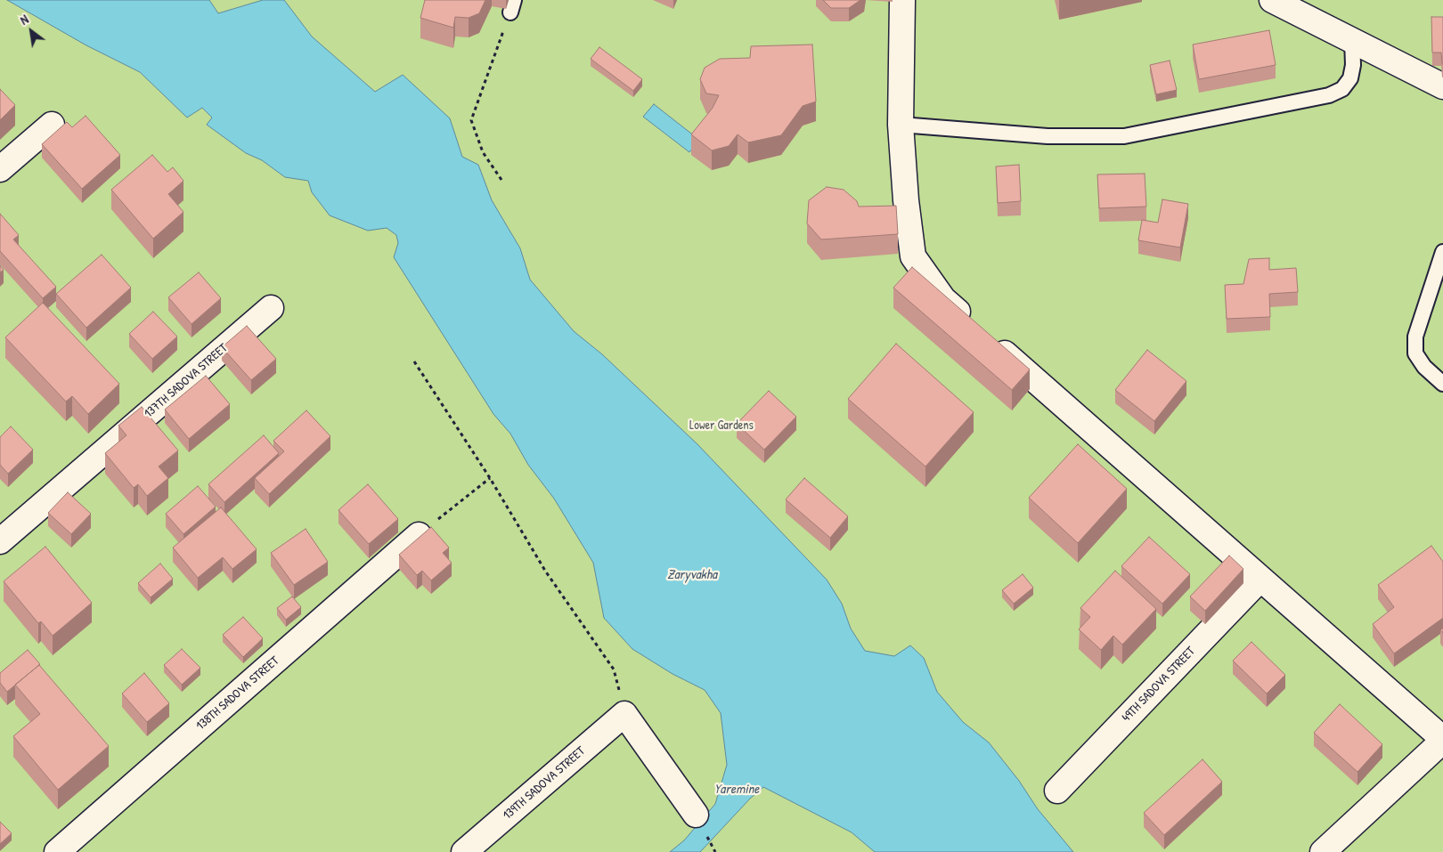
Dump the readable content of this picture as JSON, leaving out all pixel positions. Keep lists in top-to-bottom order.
{
  "streets": {
    "street": [
      "137TH SADOVA STREET",
      "49TH SADOVA STREET",
      "138TH SADOVA STREET",
      "139TH SADOVA STREET"
    ]
  },
  "water": ["Zaryvakha", "Yaremine"],
  "parks": ["Lower Gardens"],
  "north": "top left"
}
